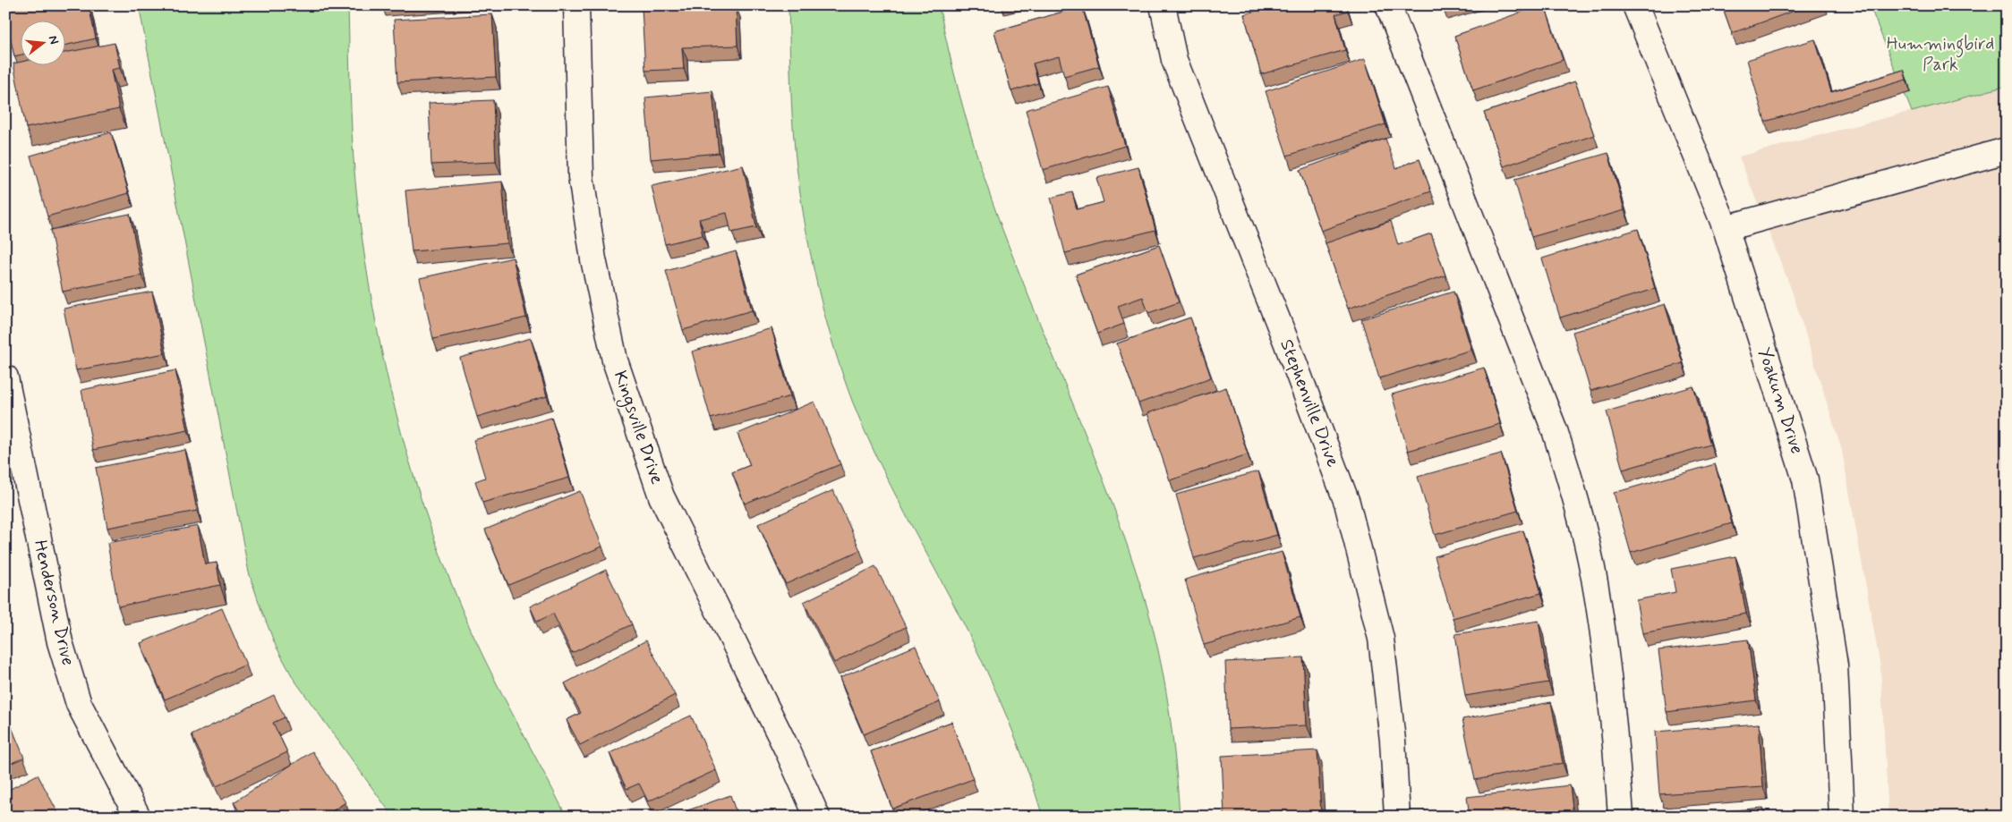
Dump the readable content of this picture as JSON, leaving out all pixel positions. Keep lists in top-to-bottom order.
{
  "streets": {
    "street": [
      "Yoakum Drive",
      "Stephenville Drive",
      "Kingsville Drive",
      "Henderson Drive"
    ]
  },
  "parks": ["Hummingbird Park"],
  "north": "right"
}
